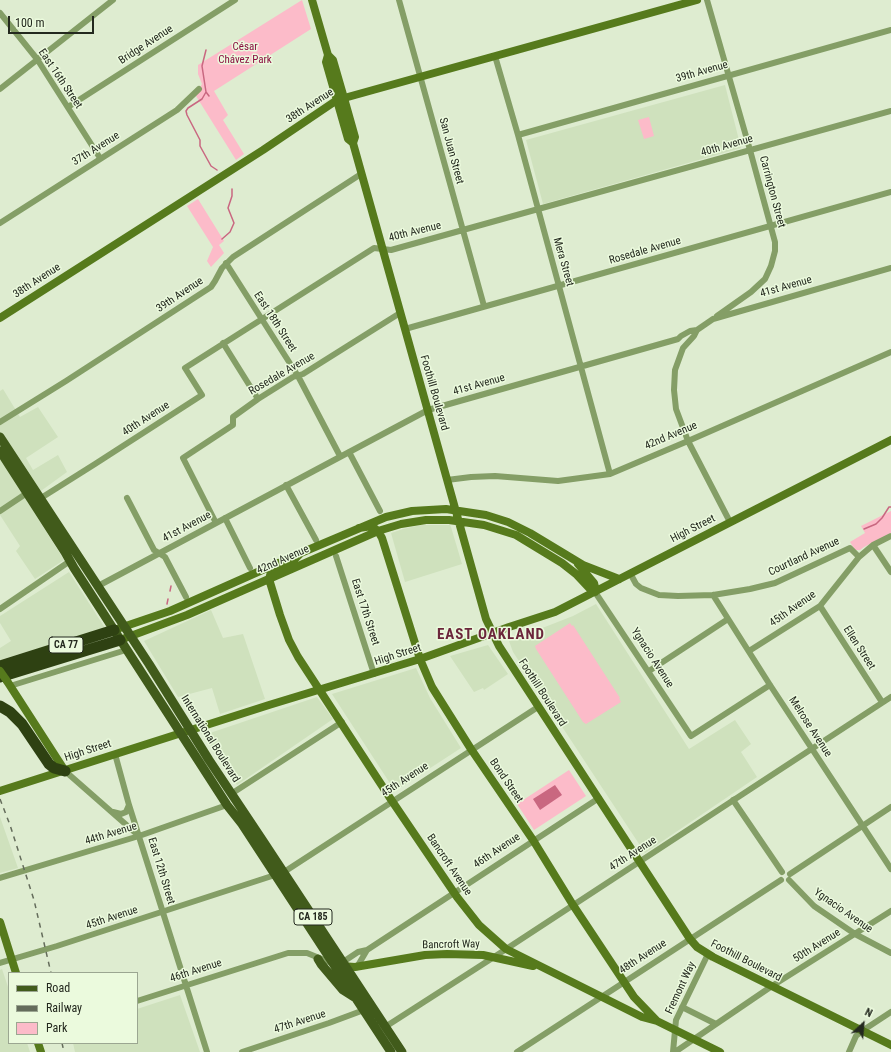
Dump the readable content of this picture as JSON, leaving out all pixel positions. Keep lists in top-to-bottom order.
{
  "streets": {
    "highway": ["CA 77"],
    "main road": [
      "38th Avenue",
      "Foothill Boulevard",
      "42nd Avenue",
      "High Street",
      "International Boulevard",
      "Bond Street",
      "46th Avenue",
      "Bancroft Avenue",
      "East 12th Street",
      "CA 185",
      "Bancroft Way"
    ],
    "street": [
      "Bridge Avenue",
      "39th Avenue",
      "East 16th Street",
      "40th Avenue",
      "37th Avenue",
      "San Juan Street",
      "Carrington Street",
      "Rosedale Avenue",
      "Mera Street",
      "41st Avenue",
      "East 18th Street",
      "Courtland Avenue",
      "45th Avenue",
      "East 17th Street",
      "Ellen Street",
      "Ygnacio Avenue",
      "Melrose Avenue",
      "44th Avenue",
      "47th Avenue",
      "50th Avenue",
      "48th Avenue",
      "Fremont Way"
    ]
  },
  "crossings": [
    ["Bridge Avenue", "East 16th Street"],
    ["39th Avenue", "Carrington Street"],
    ["39th Avenue", "Mera Street"],
    ["39th Avenue", "East 18th Street"],
    ["39th Avenue", "Foothill Boulevard"],
    ["East 16th Street", "37th Avenue"],
    ["38th Avenue", "San Juan Street"],
    ["38th Avenue", "Mera Street"],
    ["38th Avenue", "Foothill Boulevard"],
    ["40th Avenue", "San Juan Street"],
    ["40th Avenue", "Carrington Street"],
    ["40th Avenue", "Mera Street"],
    ["40th Avenue", "East 18th Street"],
    ["40th Avenue", "Foothill Boulevard"],
    ["40th Avenue", "International Boulevard"],
    ["San Juan Street", "Rosedale Avenue"],
    ["Carrington Street", "Rosedale Avenue"],
    ["Carrington Street", "41st Avenue"],
    ["Rosedale Avenue", "Mera Street"],
    ["Rosedale Avenue", "41st Avenue"],
    ["Rosedale Avenue", "East 18th Street"],
    ["Rosedale Avenue", "Foothill Boulevard"],
    ["Mera Street", "41st Avenue"],
    ["Mera Street", "42nd Avenue"],
    ["41st Avenue", "East 18th Street"],
    ["41st Avenue", "Foothill Boulevard"],
    ["41st Avenue", "International Boulevard"],
    ["Foothill Boulevard", "42nd Avenue"],
    ["Foothill Boulevard", "High Street"],
    ["Foothill Boulevard", "45th Avenue"],
    ["Foothill Boulevard", "46th Avenue"],
    ["Foothill Boulevard", "47th Avenue"],
    ["Foothill Boulevard", "50th Avenue"],
    ["Foothill Boulevard", "48th Avenue"],
    ["Foothill Boulevard", "Fremont Way"],
    ["42nd Avenue", "CA 77"],
    ["42nd Avenue", "International Boulevard"],
    ["42nd Avenue", "Bond Street"],
    ["42nd Avenue", "Bancroft Avenue"],
    ["High Street", "Courtland Avenue"],
    ["High Street", "East 17th Street"],
    ["High Street", "Ygnacio Avenue"],
    ["High Street", "International Boulevard"],
    ["High Street", "Bond Street"],
    ["High Street", "Bancroft Avenue"],
    ["High Street", "East 12th Street"],
    ["Courtland Avenue", "45th Avenue"],
    ["Courtland Avenue", "Melrose Avenue"],
    ["45th Avenue", "Ellen Street"],
    ["45th Avenue", "Melrose Avenue"],
    ["45th Avenue", "International Boulevard"],
    ["45th Avenue", "Bond Street"],
    ["45th Avenue", "Bancroft Avenue"],
    ["45th Avenue", "East 12th Street"],
    ["CA 77", "International Boulevard"],
    ["CA 77", "East 12th Street"],
    ["Ellen Street", "47th Avenue"],
    ["Ygnacio Avenue", "Melrose Avenue"],
    ["Ygnacio Avenue", "50th Avenue"],
    ["Ygnacio Avenue", "48th Avenue"],
    ["Melrose Avenue", "47th Avenue"],
    ["International Boulevard", "44th Avenue"],
    ["International Boulevard", "46th Avenue"],
    ["International Boulevard", "47th Avenue"],
    ["Bond Street", "46th Avenue"],
    ["Bond Street", "47th Avenue"],
    ["Bond Street", "Bancroft Avenue"],
    ["Bond Street", "48th Avenue"],
    ["44th Avenue", "East 12th Street"],
    ["46th Avenue", "Bancroft Avenue"],
    ["46th Avenue", "East 12th Street"],
    ["46th Avenue", "Bancroft Way"],
    ["47th Avenue", "Bancroft Avenue"],
    ["47th Avenue", "Bancroft Way"],
    ["Bancroft Avenue", "Bancroft Way"],
    ["Bancroft Avenue", "50th Avenue"],
    ["Bancroft Avenue", "48th Avenue"],
    ["Bancroft Avenue", "Fremont Way"],
    ["50th Avenue", "Fremont Way"]
  ],
  "districts": ["EAST OAKLAND"],
  "parks": ["César Chávez Park"],
  "legend": ["Road", "Railway", "Park"],
  "scale_bar": "100 m",
  "north": "top right"
}
